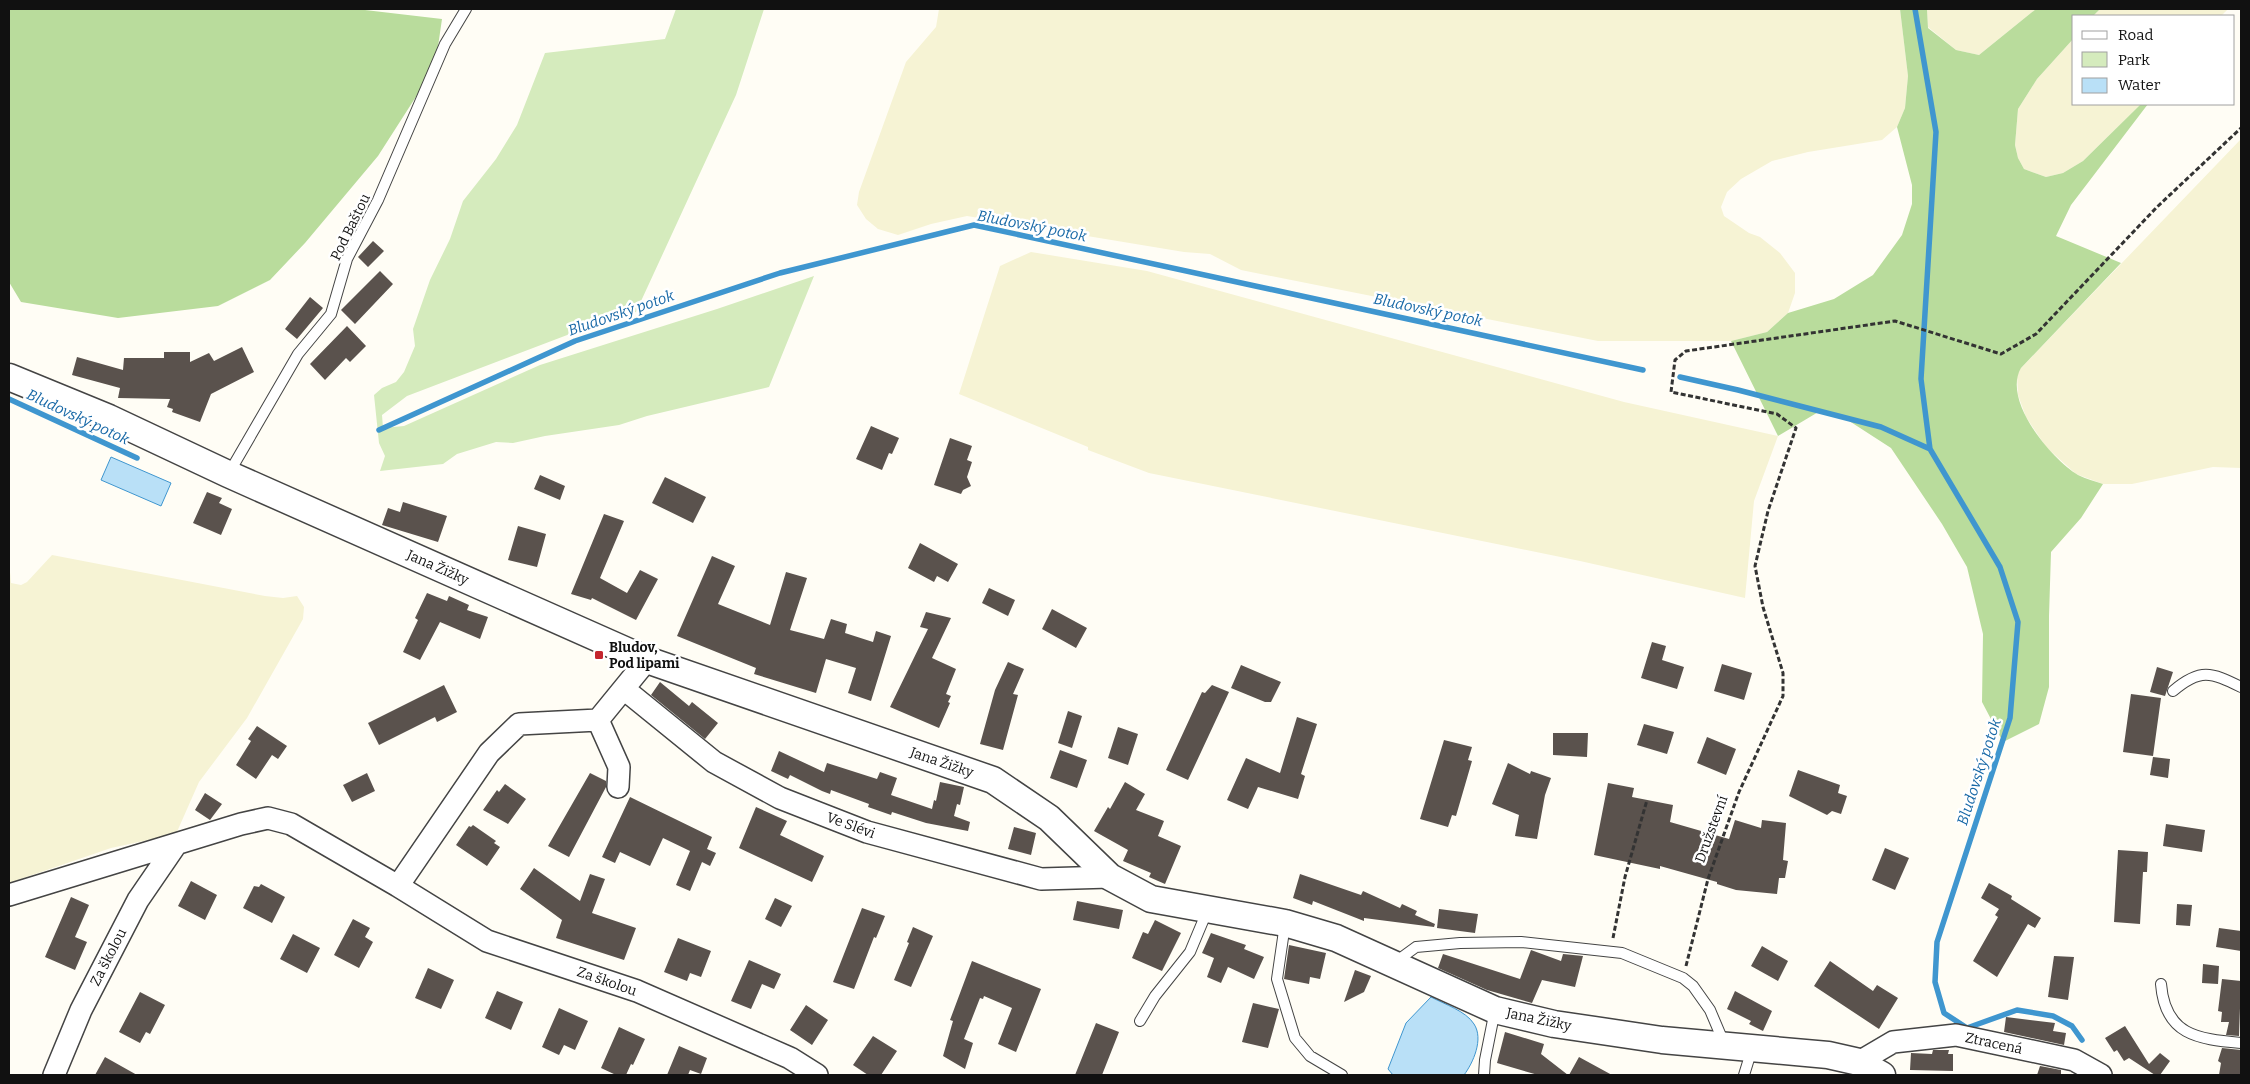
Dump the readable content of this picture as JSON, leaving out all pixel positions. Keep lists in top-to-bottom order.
{
  "streets": {
    "street": [
      "Jana Žižky",
      "Ve Slévi",
      "Za školou",
      "Ztracená"
    ],
    "lane": ["Pod Baštou"],
    "path": ["Družstevní"]
  },
  "crossings": [
    ["Pod Baštou", "Jana Žižky"],
    ["Jana Žižky", "Ve Slévi"],
    ["Jana Žižky", "Ztracená"]
  ],
  "water": ["Bludovský potok"],
  "places": {
    "transit": ["Bludov, Pod lipami"]
  },
  "legend": ["Road", "Park", "Water"]
}
